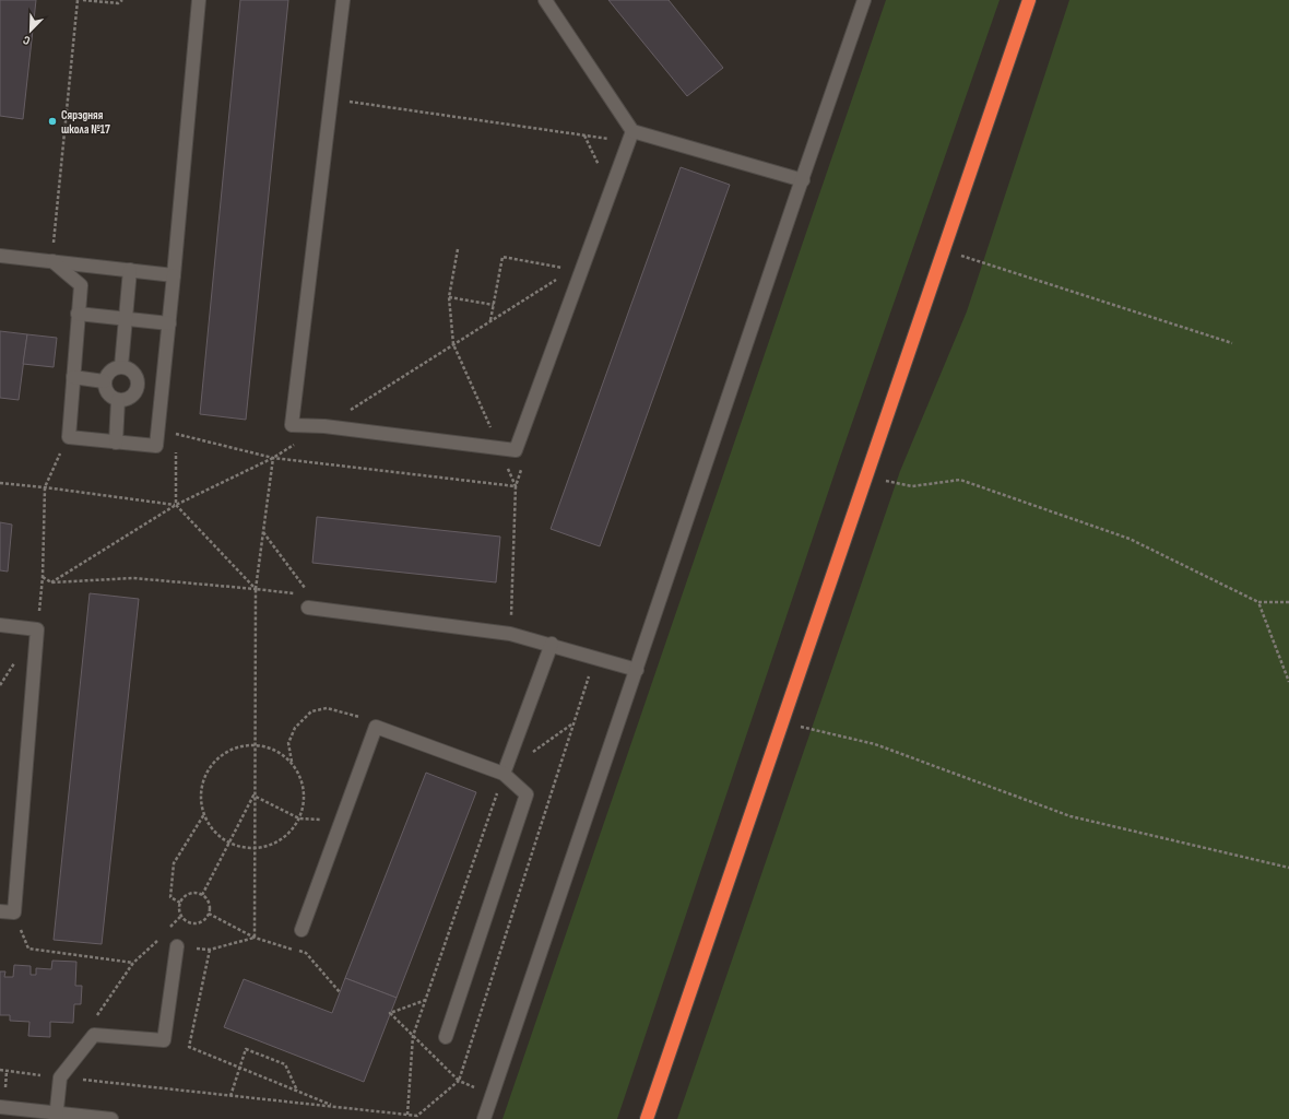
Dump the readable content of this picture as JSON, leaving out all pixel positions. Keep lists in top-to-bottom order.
{
  "places": ["Сярэдняя школа №17"],
  "north": "bottom left"
}
